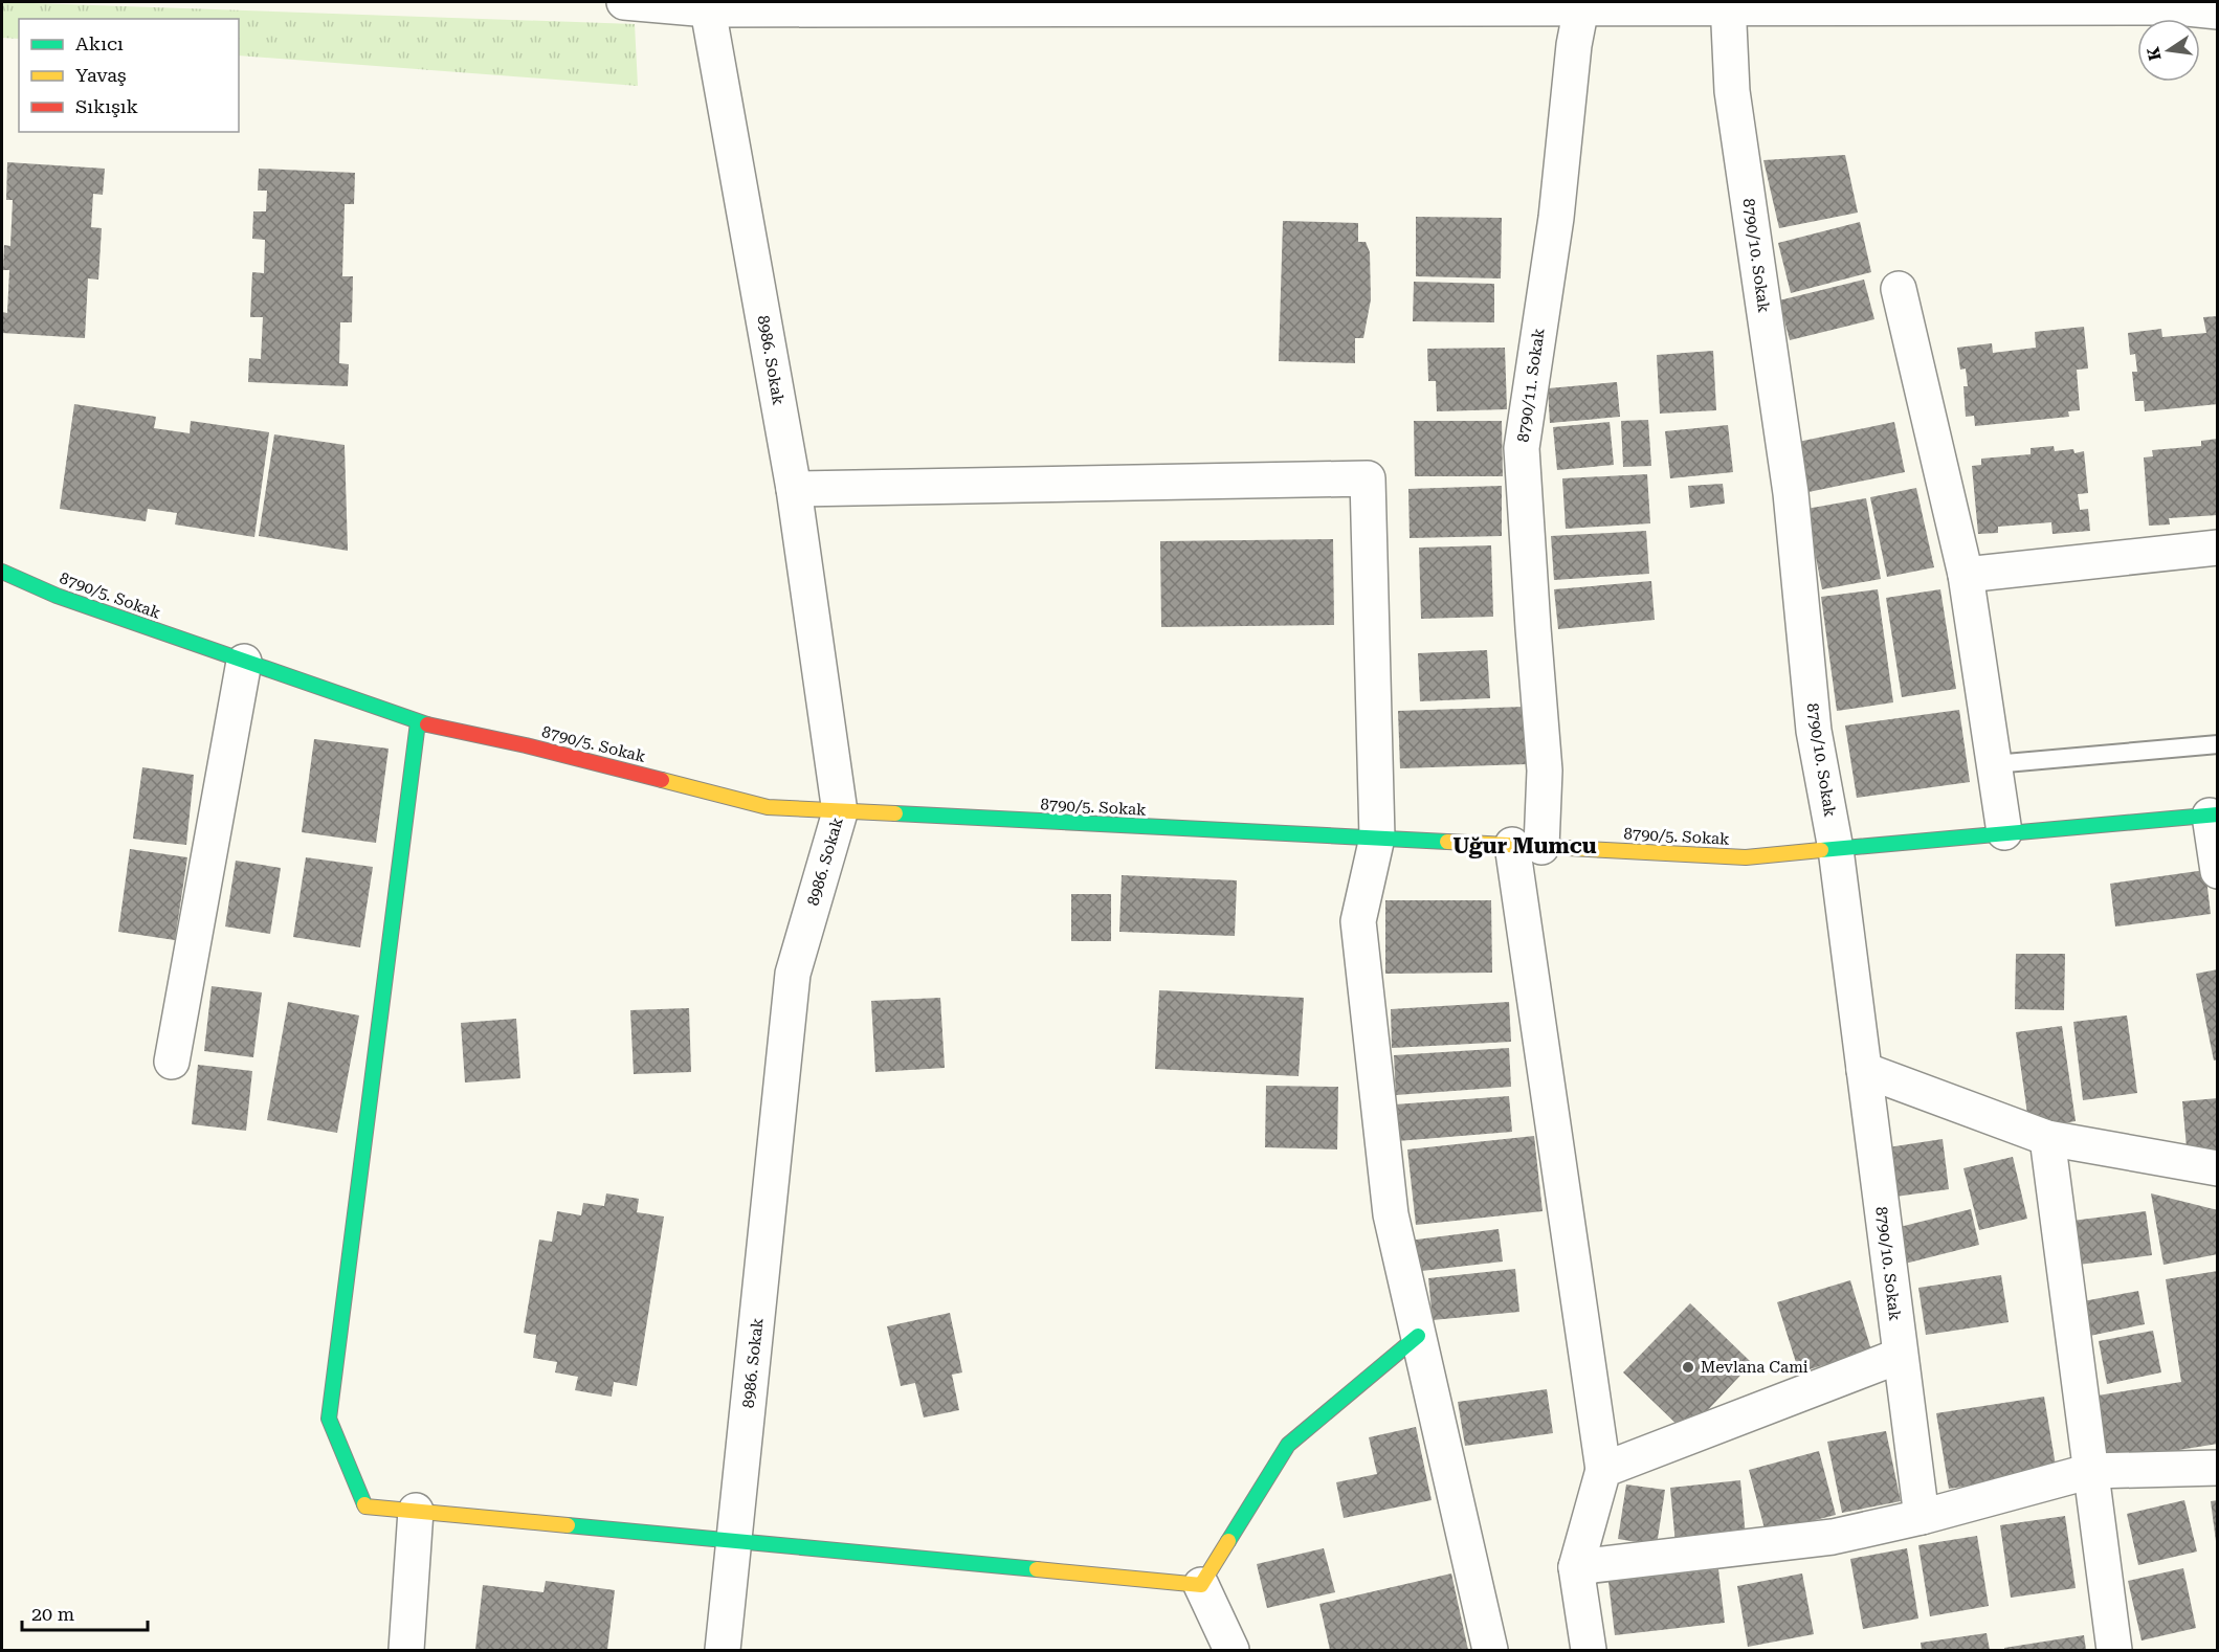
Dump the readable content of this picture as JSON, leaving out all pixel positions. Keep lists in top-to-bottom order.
{
  "streets": {
    "main road": ["8790/5. Sokak"],
    "street": ["8790/10. Sokak", "8986. Sokak", "8790/11. Sokak"]
  },
  "crossings": [
    ["8790/10. Sokak", "8790/5. Sokak"],
    ["8986. Sokak", "8790/5. Sokak"],
    ["8790/11. Sokak", "8790/5. Sokak"]
  ],
  "districts": ["Uğur Mumcu"],
  "places": ["Mevlana Cami"],
  "legend": ["Akıcı", "Yavaş", "Sıkışık"],
  "scale_bar": "20 m",
  "north": "left"
}
